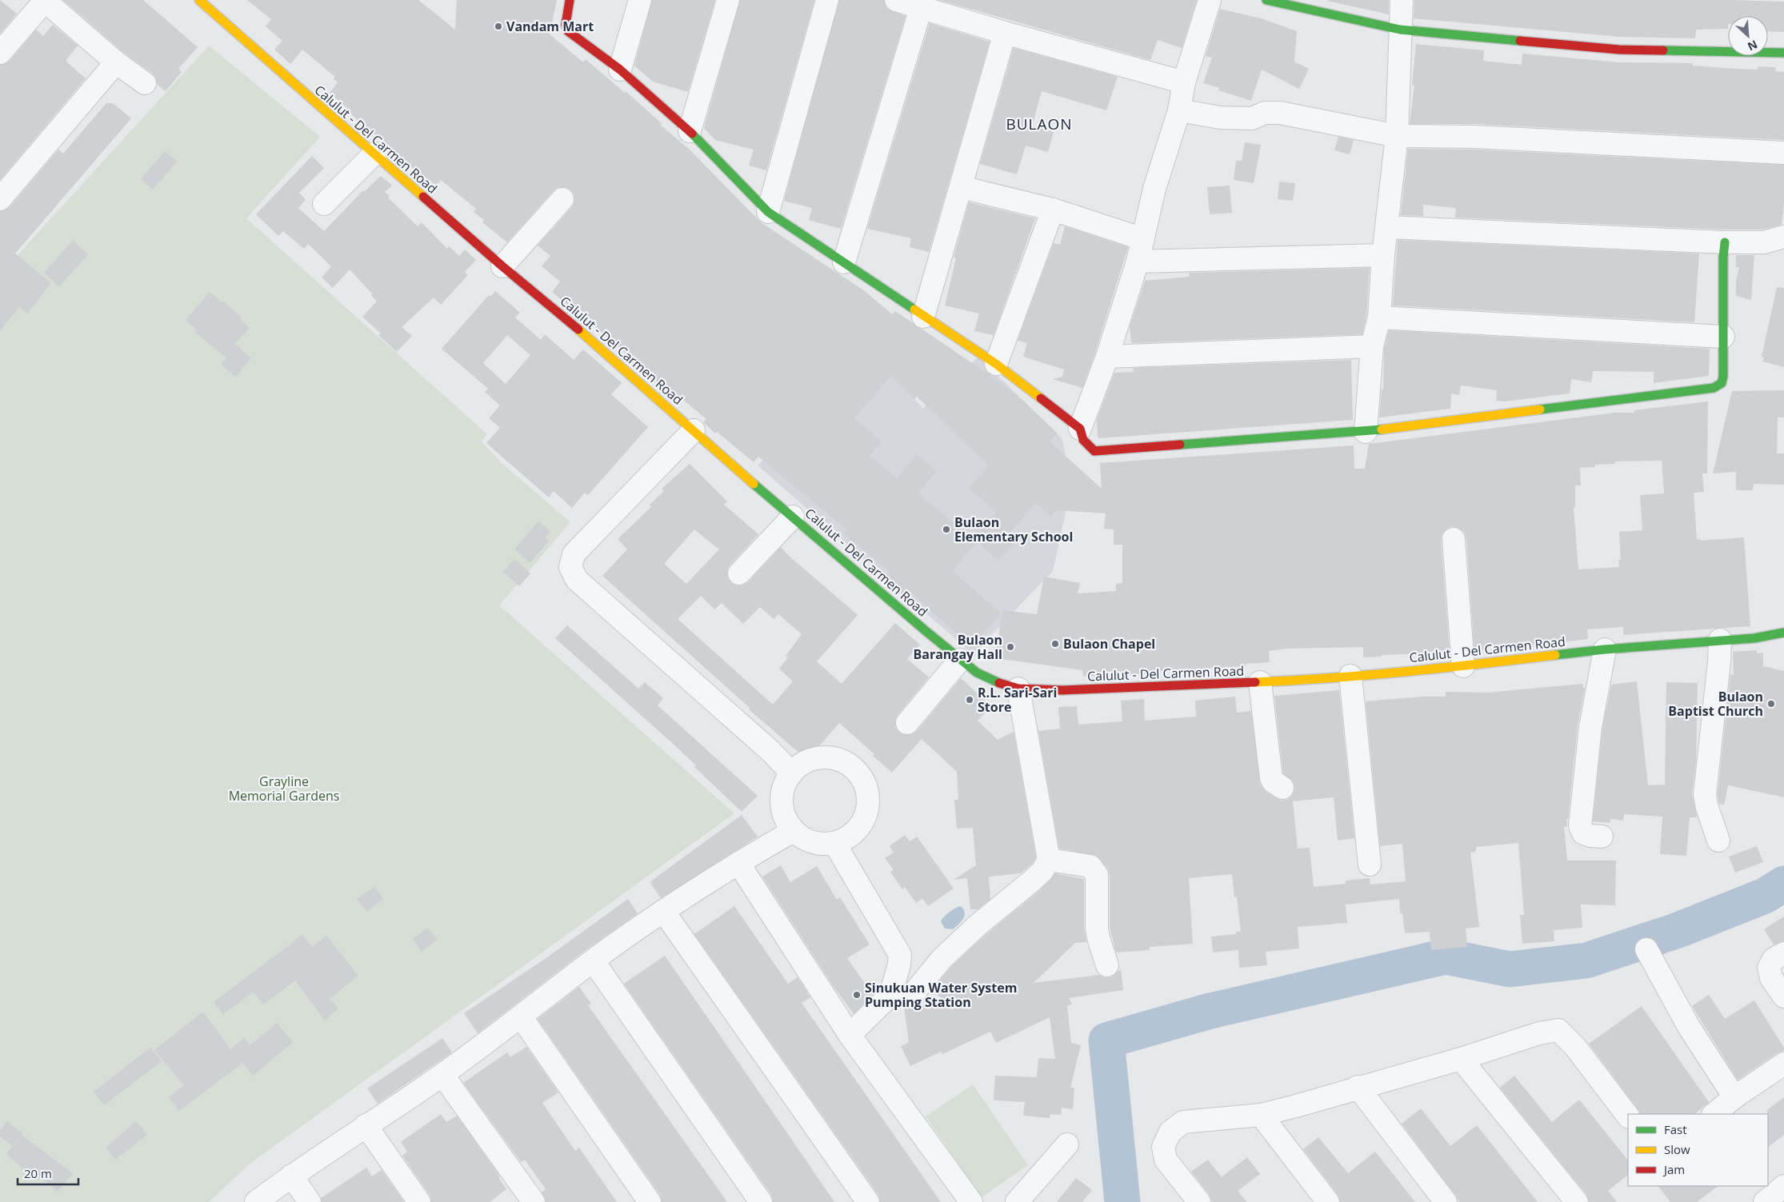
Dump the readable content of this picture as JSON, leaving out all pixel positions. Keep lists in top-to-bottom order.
{
  "streets": {
    "street": ["Calulut - Del Carmen Road"]
  },
  "districts": ["BULAON"],
  "parks": ["Grayline Memorial Gardens"],
  "places": [
    "Vandam Mart",
    "Bulaon Elementary School",
    "Bulaon Chapel",
    "Bulaon Barangay Hall",
    "R.L. Sari-Sari Store",
    "Bulaon Baptist Church",
    "Sinukuan Water System Pumping Station"
  ],
  "legend": ["Fast", "Slow", "Jam"],
  "scale_bar": "20 m",
  "north": "bottom right"
}
